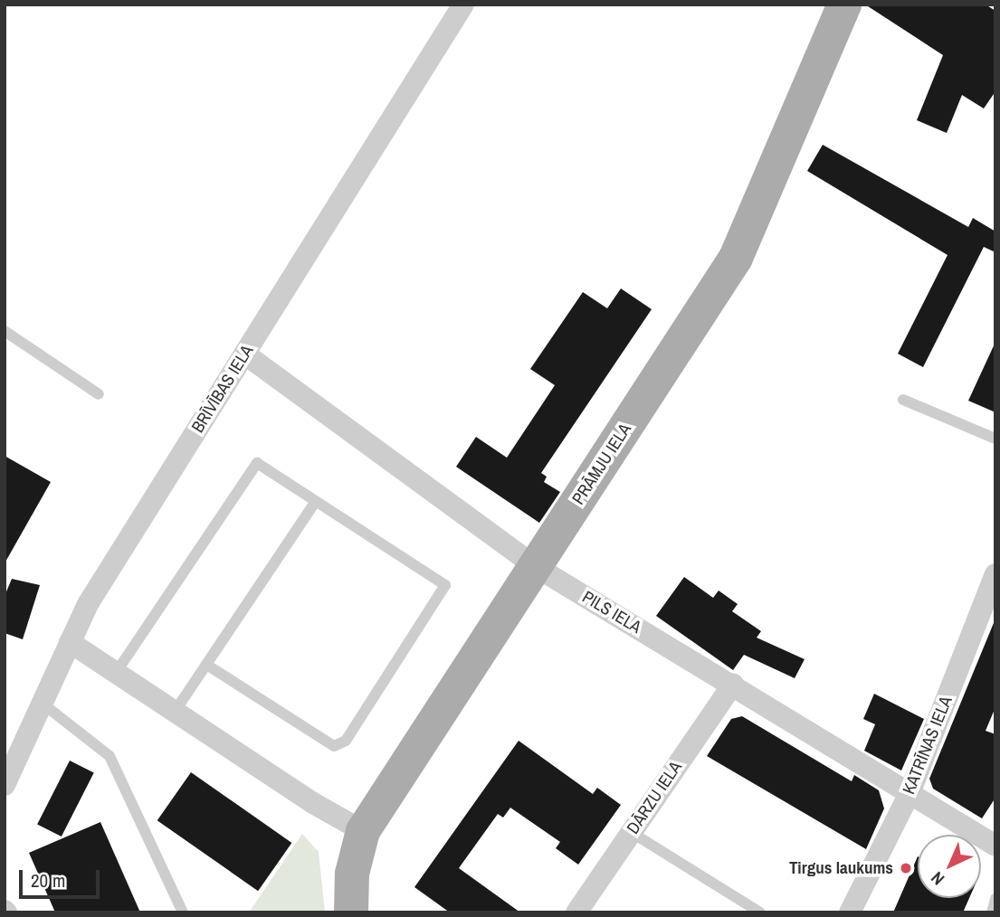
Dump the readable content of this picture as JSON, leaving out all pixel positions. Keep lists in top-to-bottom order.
{
  "streets": {
    "main road": ["PRĀMJU IELA"],
    "street": [
      "BRĪVĪBAS IELA",
      "PILS IELA",
      "KATRĪNAS IELA",
      "DĀRZU IELA"
    ]
  },
  "crossings": [
    ["BRĪVĪBAS IELA", "PILS IELA"],
    ["PRĀMJU IELA", "PILS IELA"],
    ["PILS IELA", "KATRĪNAS IELA"],
    ["PILS IELA", "DĀRZU IELA"]
  ],
  "places": ["Tirgus laukums"],
  "scale_bar": "20 m",
  "north": "bottom left"
}
